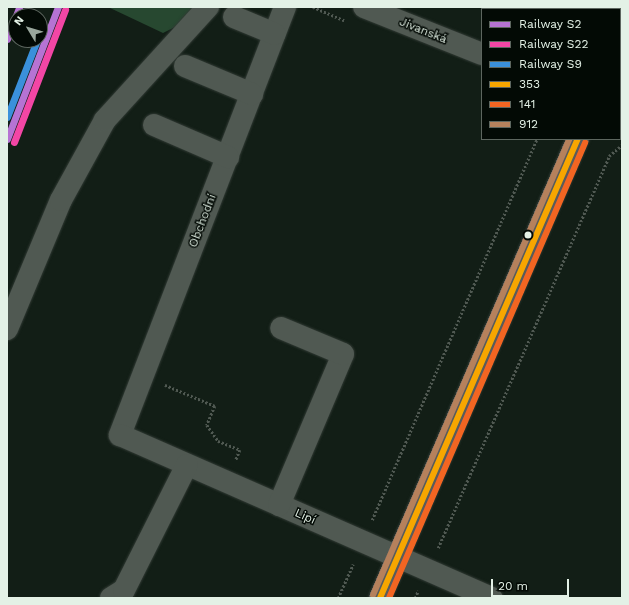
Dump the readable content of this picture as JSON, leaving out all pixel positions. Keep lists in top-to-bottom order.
{
  "streets": {
    "street": ["Jívanská", "Obchodní", "Lipí"]
  },
  "crossings": [
    ["Obchodní", "Lipí"]
  ],
  "lines": [
    "rail line S2",
    "rail line S22",
    "rail line S9",
    "transit line 353",
    "transit line 912",
    "transit line 141"
  ],
  "legend": [
    "Railway S2",
    "Railway S22",
    "Railway S9",
    "353",
    "141",
    "912"
  ],
  "scale_bar": "20 m",
  "north": "top left"
}
